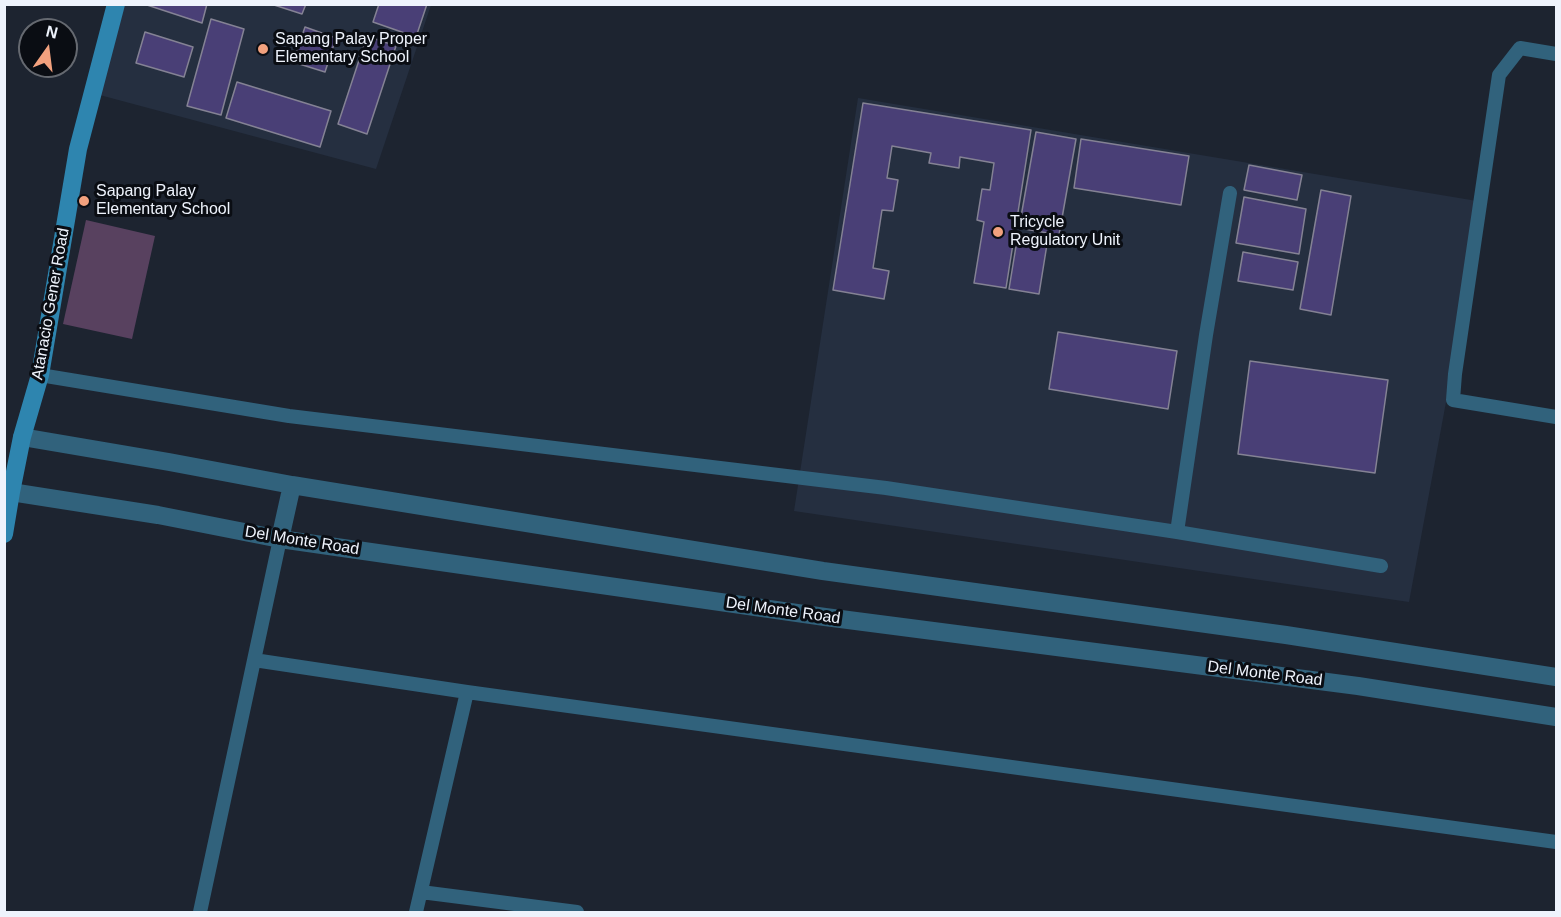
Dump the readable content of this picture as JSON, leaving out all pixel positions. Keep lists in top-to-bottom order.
{
  "streets": {
    "main road": ["Atanacio Gener Road"],
    "street": ["Del Monte Road"]
  },
  "crossings": [
    ["Atanacio Gener Road", "Del Monte Road"]
  ],
  "places": ["Sapang Palay Proper Elementary School", "Sapang Palay Elementary School", "Tricycle Regulatory Unit"],
  "north": "top"
}
